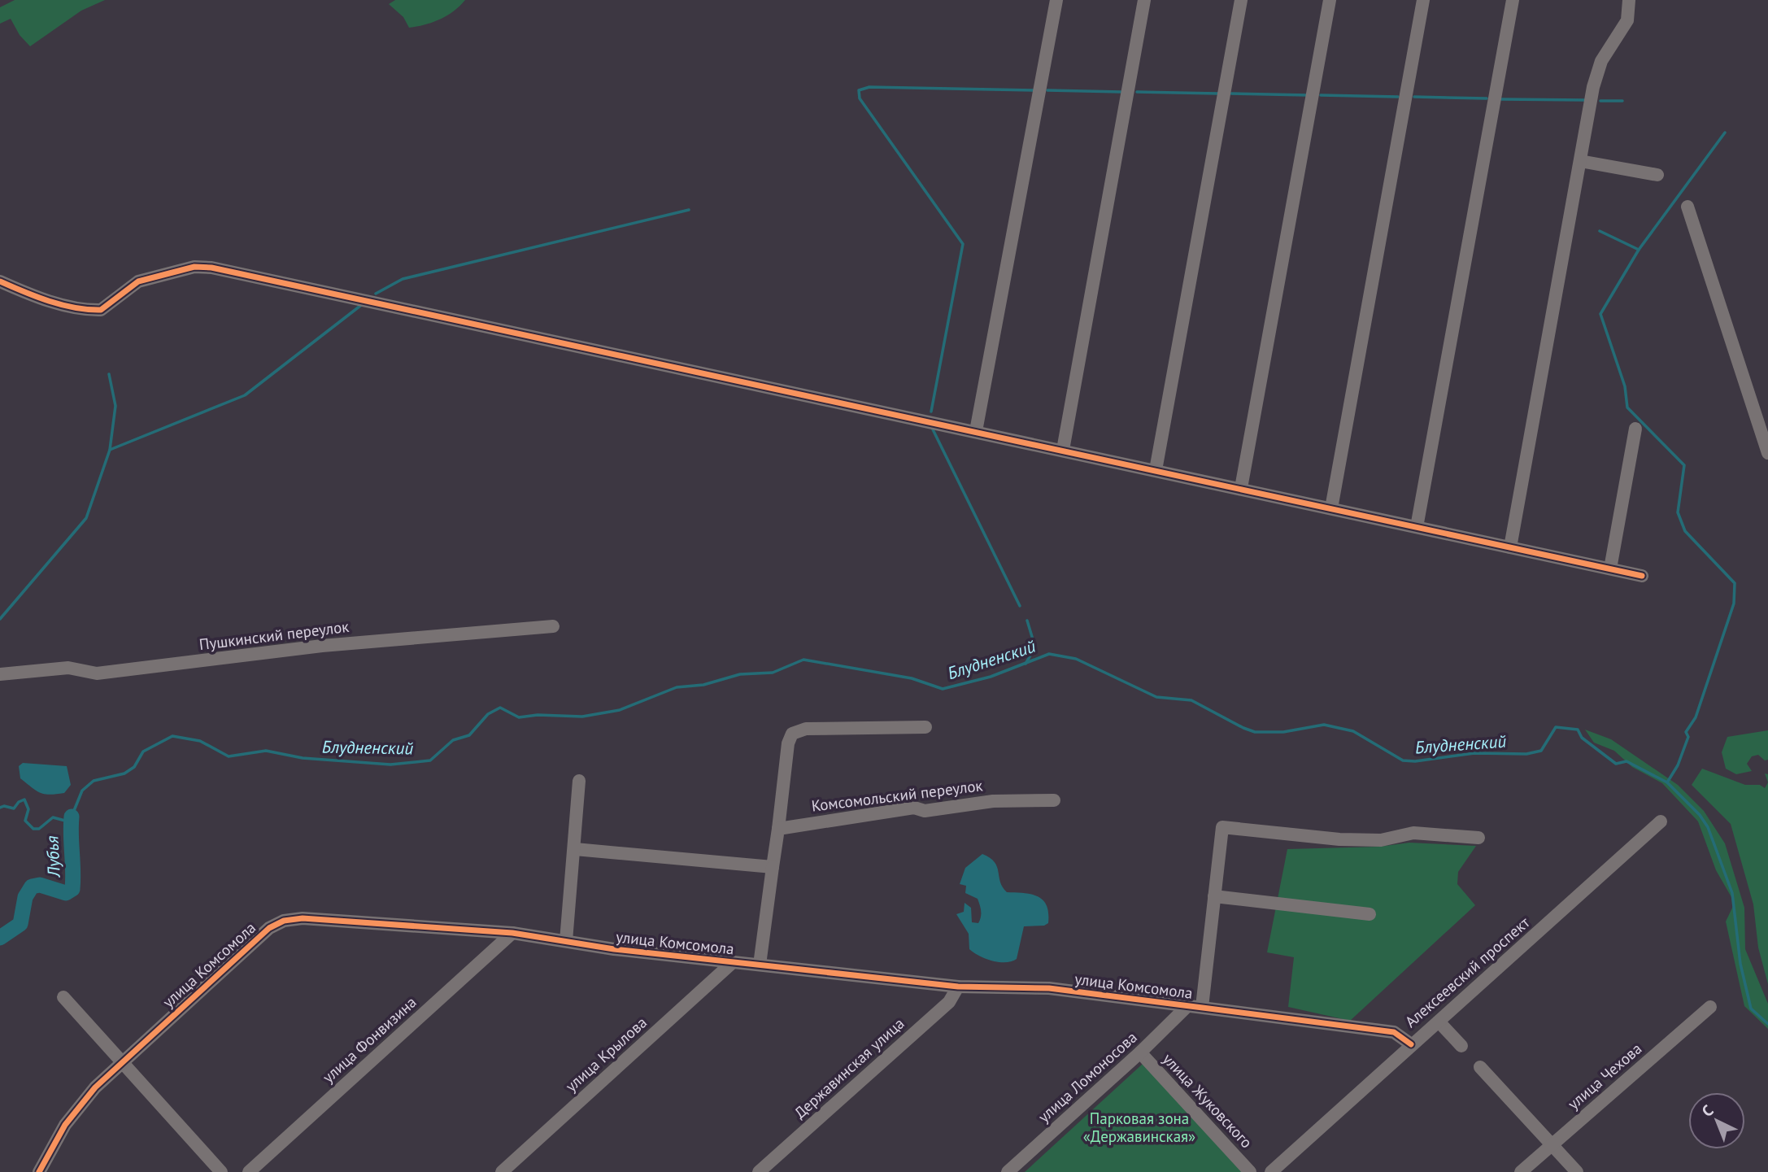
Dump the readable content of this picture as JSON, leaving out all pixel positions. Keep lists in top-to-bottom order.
{
  "streets": {
    "street": [
      "Пушкинский переулок",
      "Комсомольский переулок",
      "улица Комсомола",
      "Алексеевский проспект",
      "улица Фонвизина",
      "улица Крылова",
      "Державинская улица",
      "улица Чехова",
      "улица Ломоносова",
      "улица Жуковского"
    ]
  },
  "crossings": [
    ["улица Комсомола", "Алексеевский проспект"],
    ["улица Комсомола", "улица Фонвизина"],
    ["улица Комсомола", "улица Крылова"],
    ["улица Комсомола", "Державинская улица"],
    ["улица Комсомола", "улица Ломоносова"],
    ["улица Ломоносова", "улица Жуковского"]
  ],
  "water": ["Блудненский", "Лубья"],
  "parks": ["Парковая зона «Державинская»"],
  "north": "top left"
}
